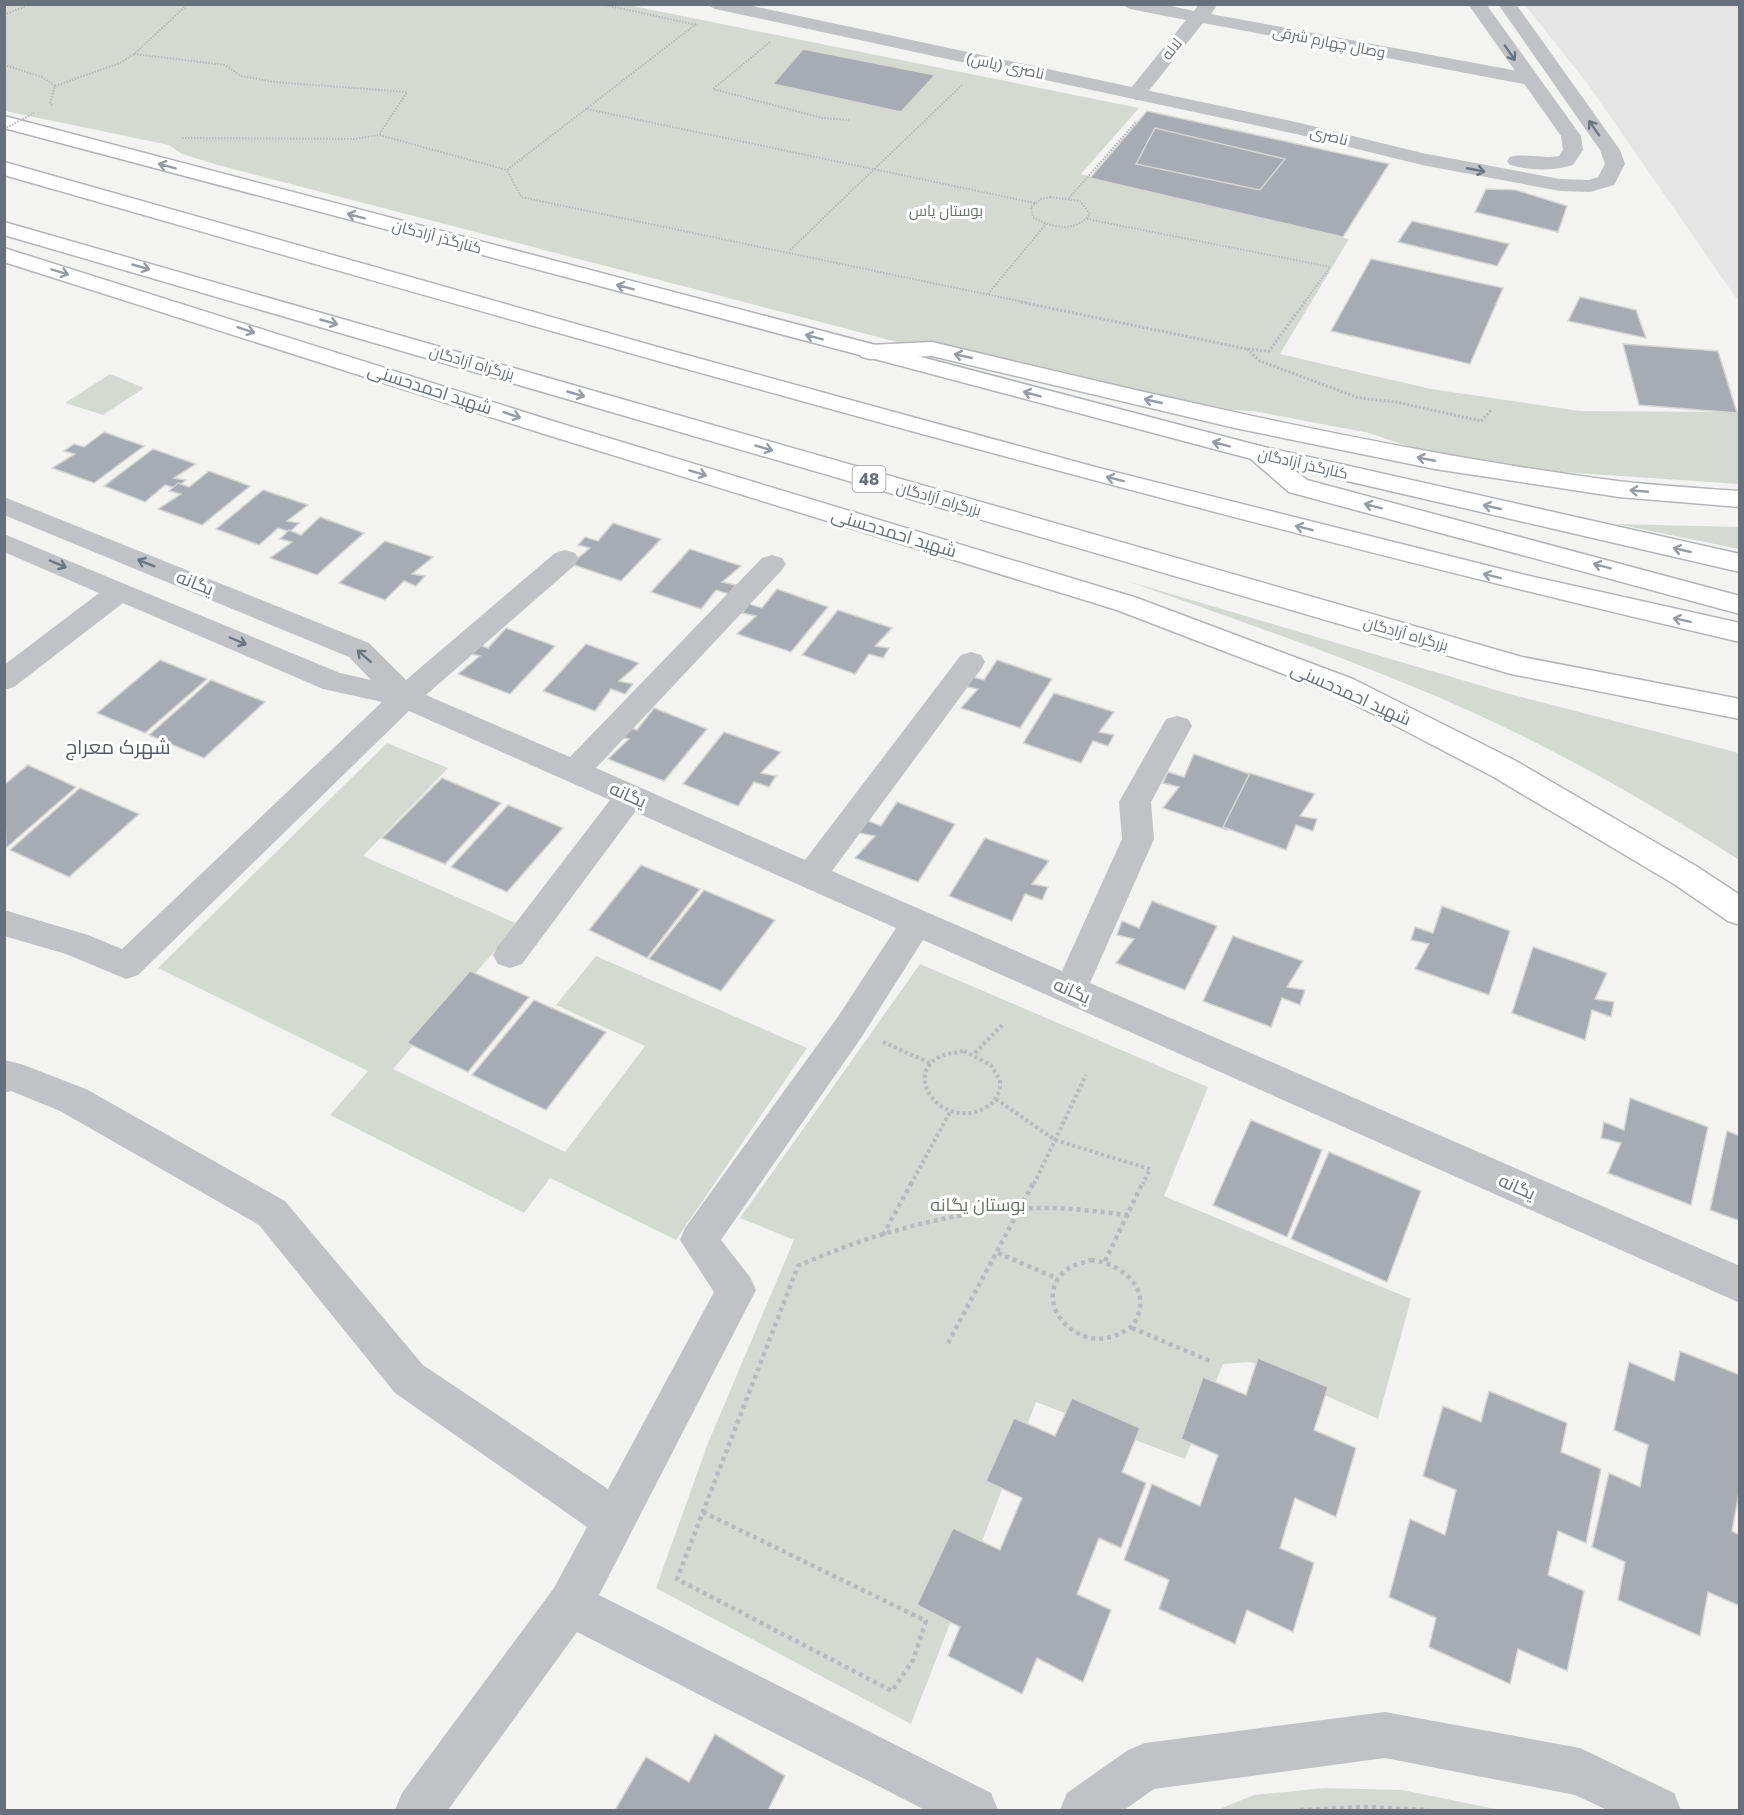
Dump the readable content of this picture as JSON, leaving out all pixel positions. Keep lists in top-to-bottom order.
{
  "streets": {
    "main road": [
      "کنارگذر آزادگان",
      "بزرگراه آزادگان",
      "شهید احمدحسنی",
      "48"
    ],
    "street": [
      "وصال چهارم شرقی",
      "لاله",
      "ناصری (یاس)",
      "ناصری",
      "یگانه"
    ]
  },
  "crossings": [
    ["وصال چهارم شرقی", "لاله"],
    ["وصال چهارم شرقی", "ناصری"],
    ["لاله", "ناصری (یاس)"],
    ["ناصری (یاس)", "ناصری"]
  ],
  "districts": ["شهرک معراج"],
  "parks": ["بوستان یاس", "بوستان یگانه"]
}
